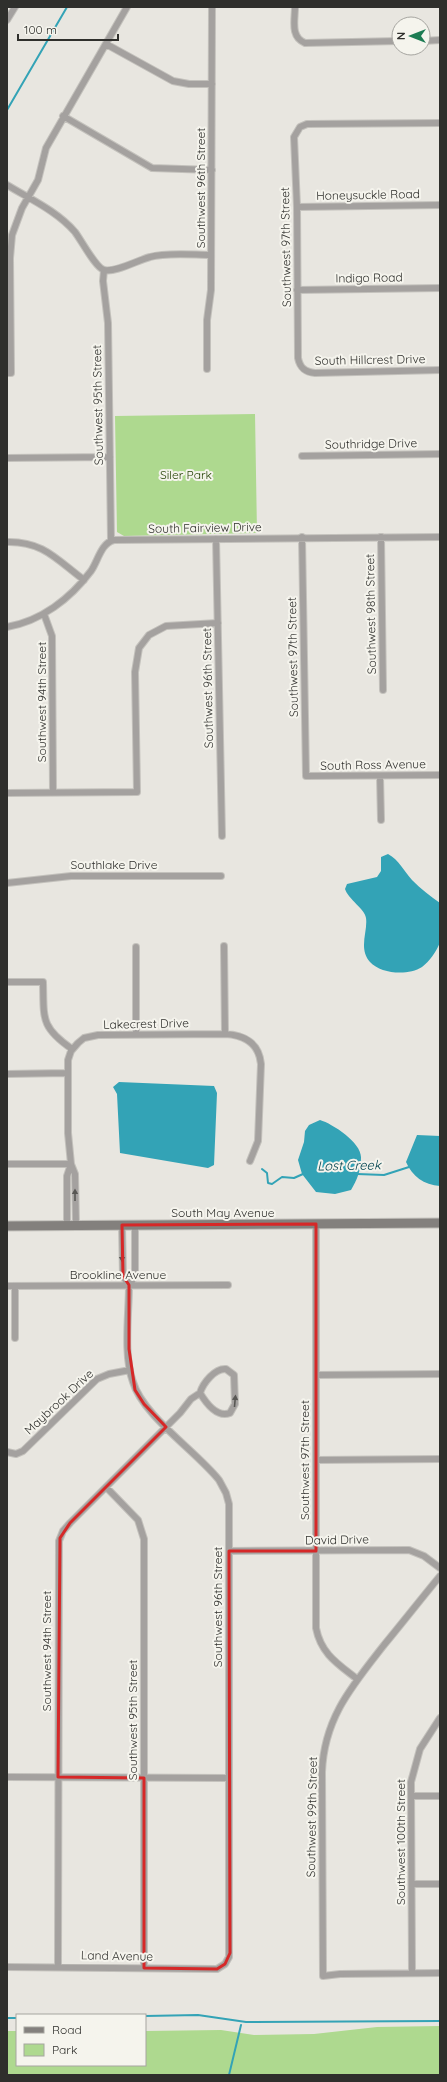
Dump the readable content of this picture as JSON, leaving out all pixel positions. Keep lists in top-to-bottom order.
{
  "streets": {
    "main road": ["South May Avenue"],
    "street": [
      "Southwest 96th Street",
      "Honeysuckle Road",
      "Southwest 97th Street",
      "Indigo Road",
      "South Hillcrest Drive",
      "Southwest 95th Street",
      "Southridge Drive",
      "South Fairview Drive",
      "Southwest 98th Street",
      "Southwest 94th Street",
      "South Ross Avenue",
      "Southlake Drive",
      "Lakecrest Drive",
      "Brookline Avenue",
      "Maybrook Drive",
      "David Drive",
      "Southwest 99th Street",
      "Southwest 100th Street",
      "Land Avenue"
    ]
  },
  "crossings": [
    ["Southwest 96th Street", "South Fairview Drive"],
    ["Southwest 96th Street", "Southwest 94th Street"],
    ["Southwest 96th Street", "South May Avenue"],
    ["Southwest 96th Street", "Brookline Avenue"],
    ["Southwest 96th Street", "Maybrook Drive"],
    ["Southwest 96th Street", "David Drive"],
    ["Southwest 96th Street", "Land Avenue"],
    ["Honeysuckle Road", "Southwest 97th Street"],
    ["Southwest 97th Street", "Indigo Road"],
    ["Southwest 97th Street", "South Hillcrest Drive"],
    ["Southwest 97th Street", "South Fairview Drive"],
    ["Southwest 97th Street", "South Ross Avenue"],
    ["Southwest 97th Street", "South May Avenue"],
    ["Southwest 97th Street", "David Drive"],
    ["Southwest 97th Street", "Southwest 99th Street"],
    ["Southwest 95th Street", "South Fairview Drive"],
    ["Southwest 95th Street", "Southwest 94th Street"],
    ["Southwest 95th Street", "Land Avenue"],
    ["South Fairview Drive", "Southwest 98th Street"],
    ["Southwest 94th Street", "Land Avenue"],
    ["Southwest 99th Street", "Southwest 100th Street"]
  ],
  "water": ["Lost Creek"],
  "parks": ["Siler Park"],
  "legend": ["Road", "Park"],
  "scale_bar": "100 m",
  "north": "left"
}
